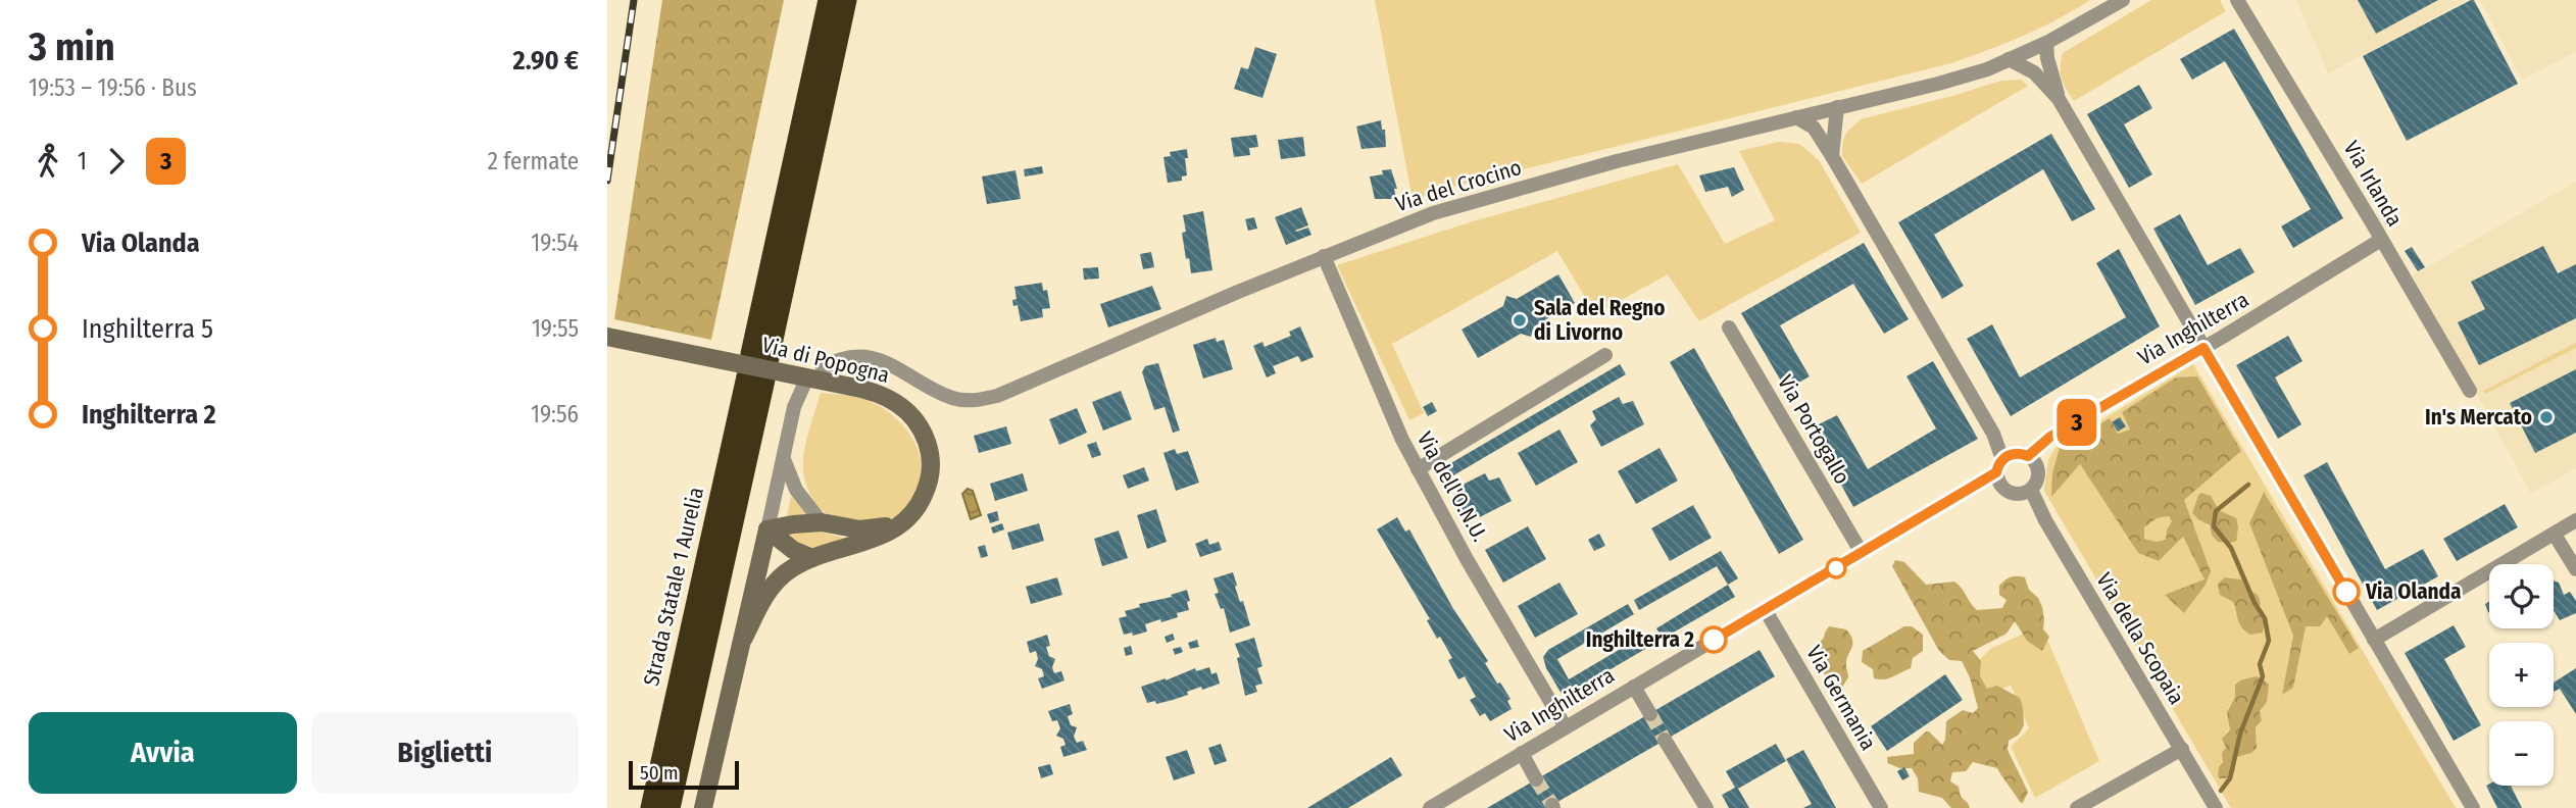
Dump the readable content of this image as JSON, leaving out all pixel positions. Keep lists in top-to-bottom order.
{
  "streets": {
    "highway": ["Strada Statale 1 Aurelia"],
    "main road": ["Via di Popogna"],
    "street": [
      "Via Irlanda",
      "Via del Crocino",
      "Via Inghilterra",
      "Via Portogallo",
      "Via dell'O.N.U.",
      "Via della Scopaia",
      "Via Germania"
    ]
  },
  "crossings": [
    ["Via Irlanda", "Via Inghilterra"],
    ["Via del Crocino", "Via dell'O.N.U."],
    ["Via Inghilterra", "Via Portogallo"],
    ["Via Inghilterra", "Via dell'O.N.U."],
    ["Via Inghilterra", "Via Germania"]
  ],
  "places": [
    "Sala del Regno di Livorno",
    "In's Mercato",
    "Via Olanda",
    "Inghilterra 2"
  ],
  "lines": ["bus line 3"],
  "scale_bar": "50 m",
  "page": {
    "heading": ["3 min", "19:53 – 19:56 · Bus", "2.90 €"],
    "on_map": "3",
    "legs": ["1", "3", "2 fermate"],
    "list": [
      {
        "name": "Via Olanda",
        "value": "19:54"
      },
      {
        "name": "Inghilterra 5",
        "value": "19:55"
      },
      {
        "name": "Inghilterra 2",
        "value": "19:56"
      }
    ],
    "map_buttons": ["+", "−"],
    "buttons": ["Avvia", "Biglietti"],
    "scale": "50 m"
  }
}
